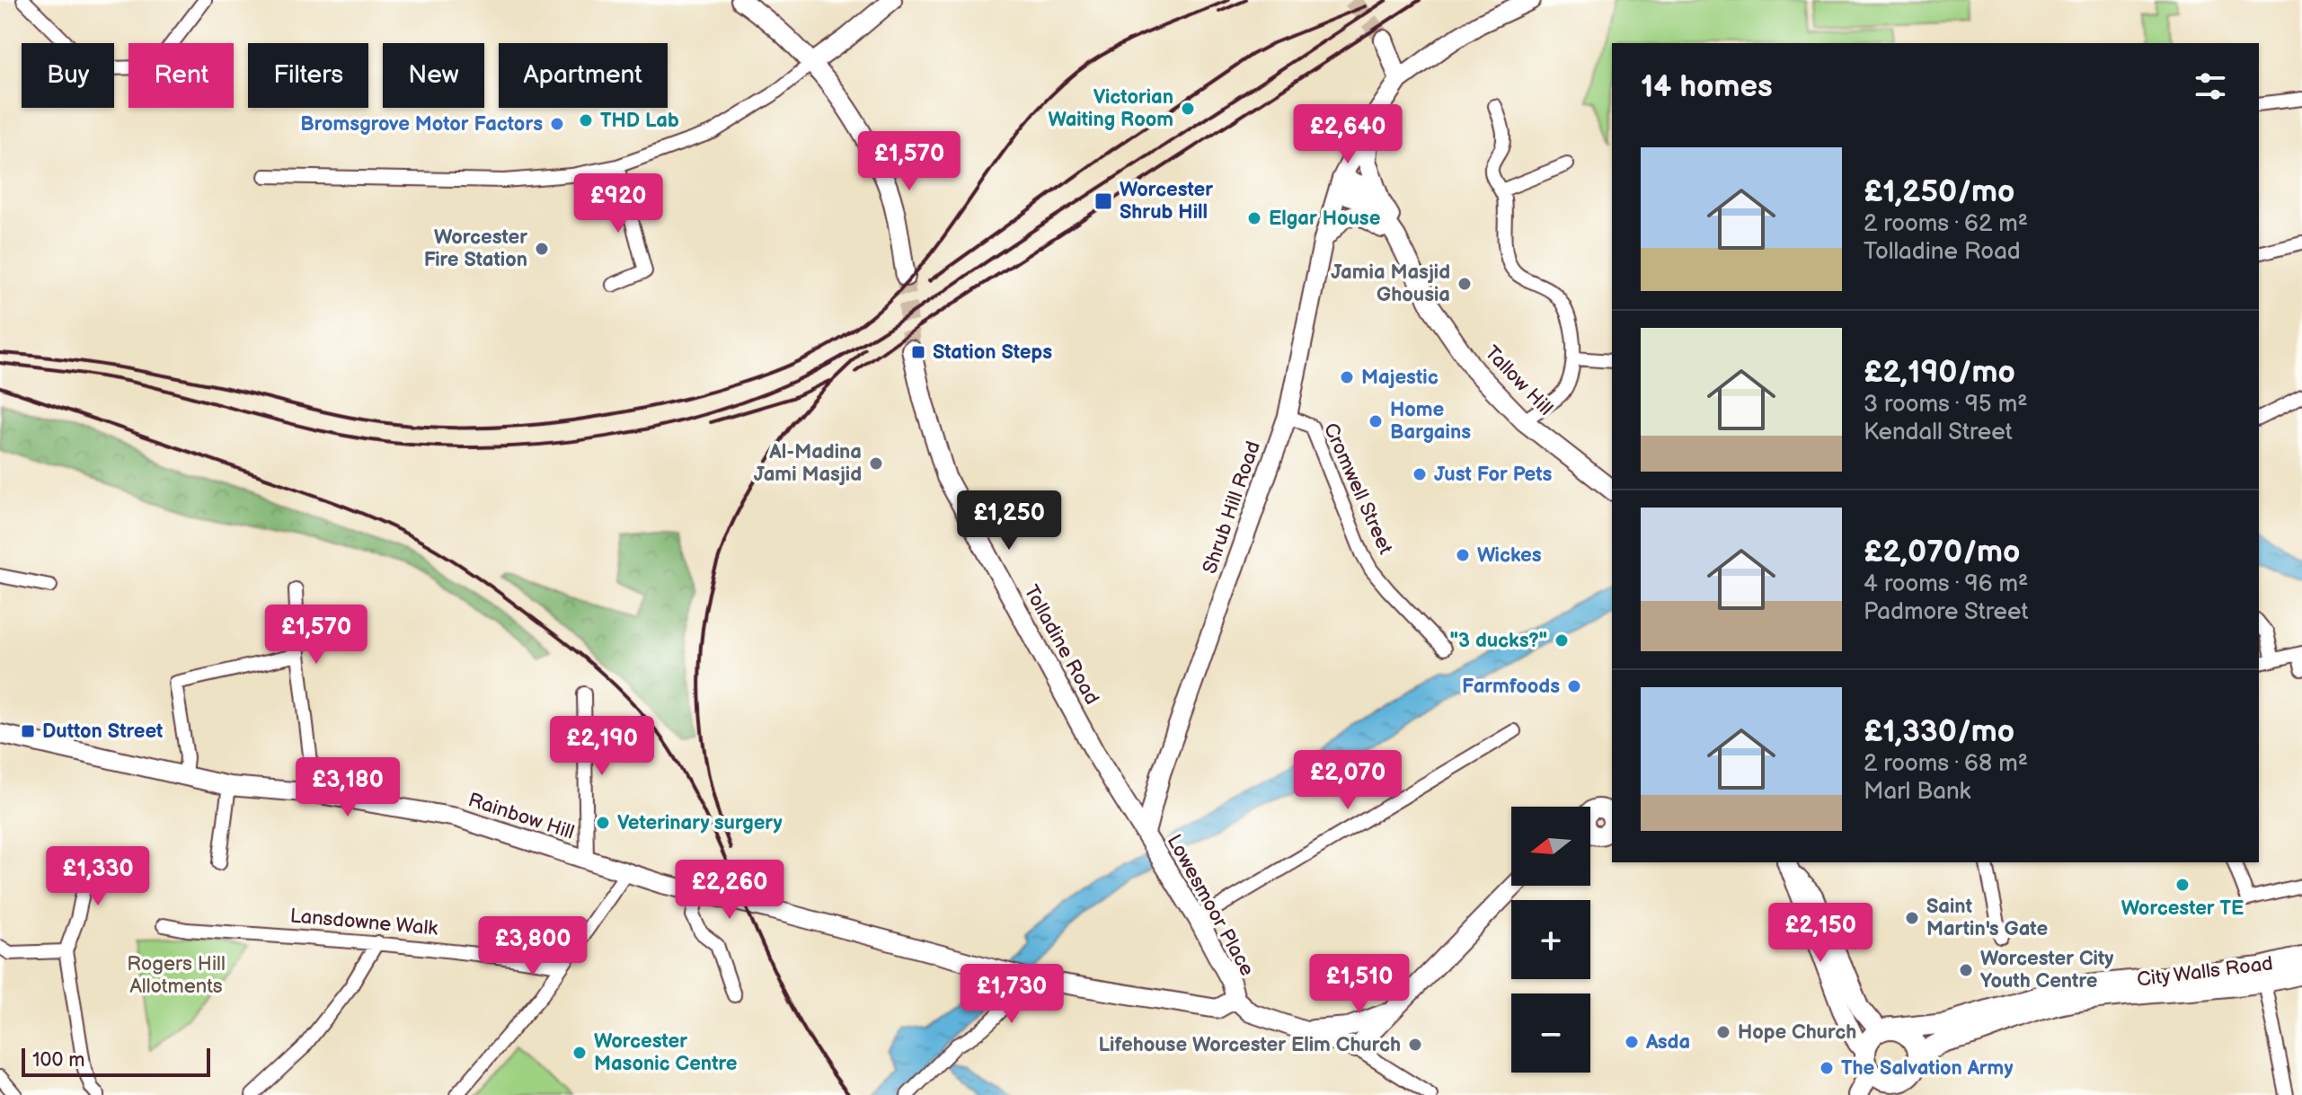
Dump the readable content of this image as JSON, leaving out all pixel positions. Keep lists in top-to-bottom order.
{
  "streets": {
    "main road": [
      "Tallow Hill",
      "Shrub Hill Road",
      "Tolladine Road",
      "Rainbow Hill",
      "Lowesmoor Place",
      "City Walls Road"
    ],
    "street": ["Cromwell Street", "Lansdowne Walk"]
  },
  "crossings": [
    ["Tallow Hill", "Shrub Hill Road"],
    ["Cromwell Street", "Shrub Hill Road"],
    ["Shrub Hill Road", "Tolladine Road"],
    ["Shrub Hill Road", "Lowesmoor Place"],
    ["Tolladine Road", "Lowesmoor Place"],
    ["Rainbow Hill", "Lowesmoor Place"]
  ],
  "parks": ["Rogers Hill Allotments"],
  "places": {
    "other": [
      "Victorian Waiting Room",
      "THD Lab",
      "Bromsgrove Motor Factors",
      "Elgar House",
      "Worcester Fire Station",
      "Jamia Masjid Ghousia",
      "Majestic",
      "Home Bargains",
      "Al-Madina Jami Masjid",
      "Just For Pets",
      "Wickes",
      "\"3 ducks?\"",
      "Farmfoods",
      "Veterinary surgery",
      "Worcester TE",
      "Saint Martin's Gate",
      "Worcester City Youth Centre",
      "Hope Church",
      "Asda",
      "Lifehouse Worcester Elim Church",
      "Worcester Masonic Centre",
      "The Salvation Army"
    ],
    "transit": ["Worcester Shrub Hill", "Station Steps", "Dutton Street"]
  },
  "scale_bar": "100 m",
  "north": "left",
  "page": {
    "chip": [
      "Buy",
      "Rent",
      "Filters",
      "New",
      "Apartment"
    ],
    "heading": "14 homes",
    "price": [
      "£2,640",
      "£1,570",
      "£920",
      "£1,250",
      "£1,570",
      "£2,190",
      "£2,070",
      "£3,180",
      "£1,330",
      "£2,260",
      "£2,150",
      "£3,800",
      "£1,510",
      "£1,730"
    ],
    "list": [
      {
        "name": "£1,250/mo",
        "note": "2 rooms · 62 m² · Tolladine Road"
      },
      {
        "name": "£2,190/mo",
        "note": "3 rooms · 95 m² · Kendall Street"
      },
      {
        "name": "£2,070/mo",
        "note": "4 rooms · 96 m² · Padmore Street"
      },
      {
        "name": "£1,330/mo",
        "note": "2 rooms · 68 m² · Marl Bank"
      }
    ],
    "map_buttons": ["+", "−"],
    "scale": "100 m"
  }
}
